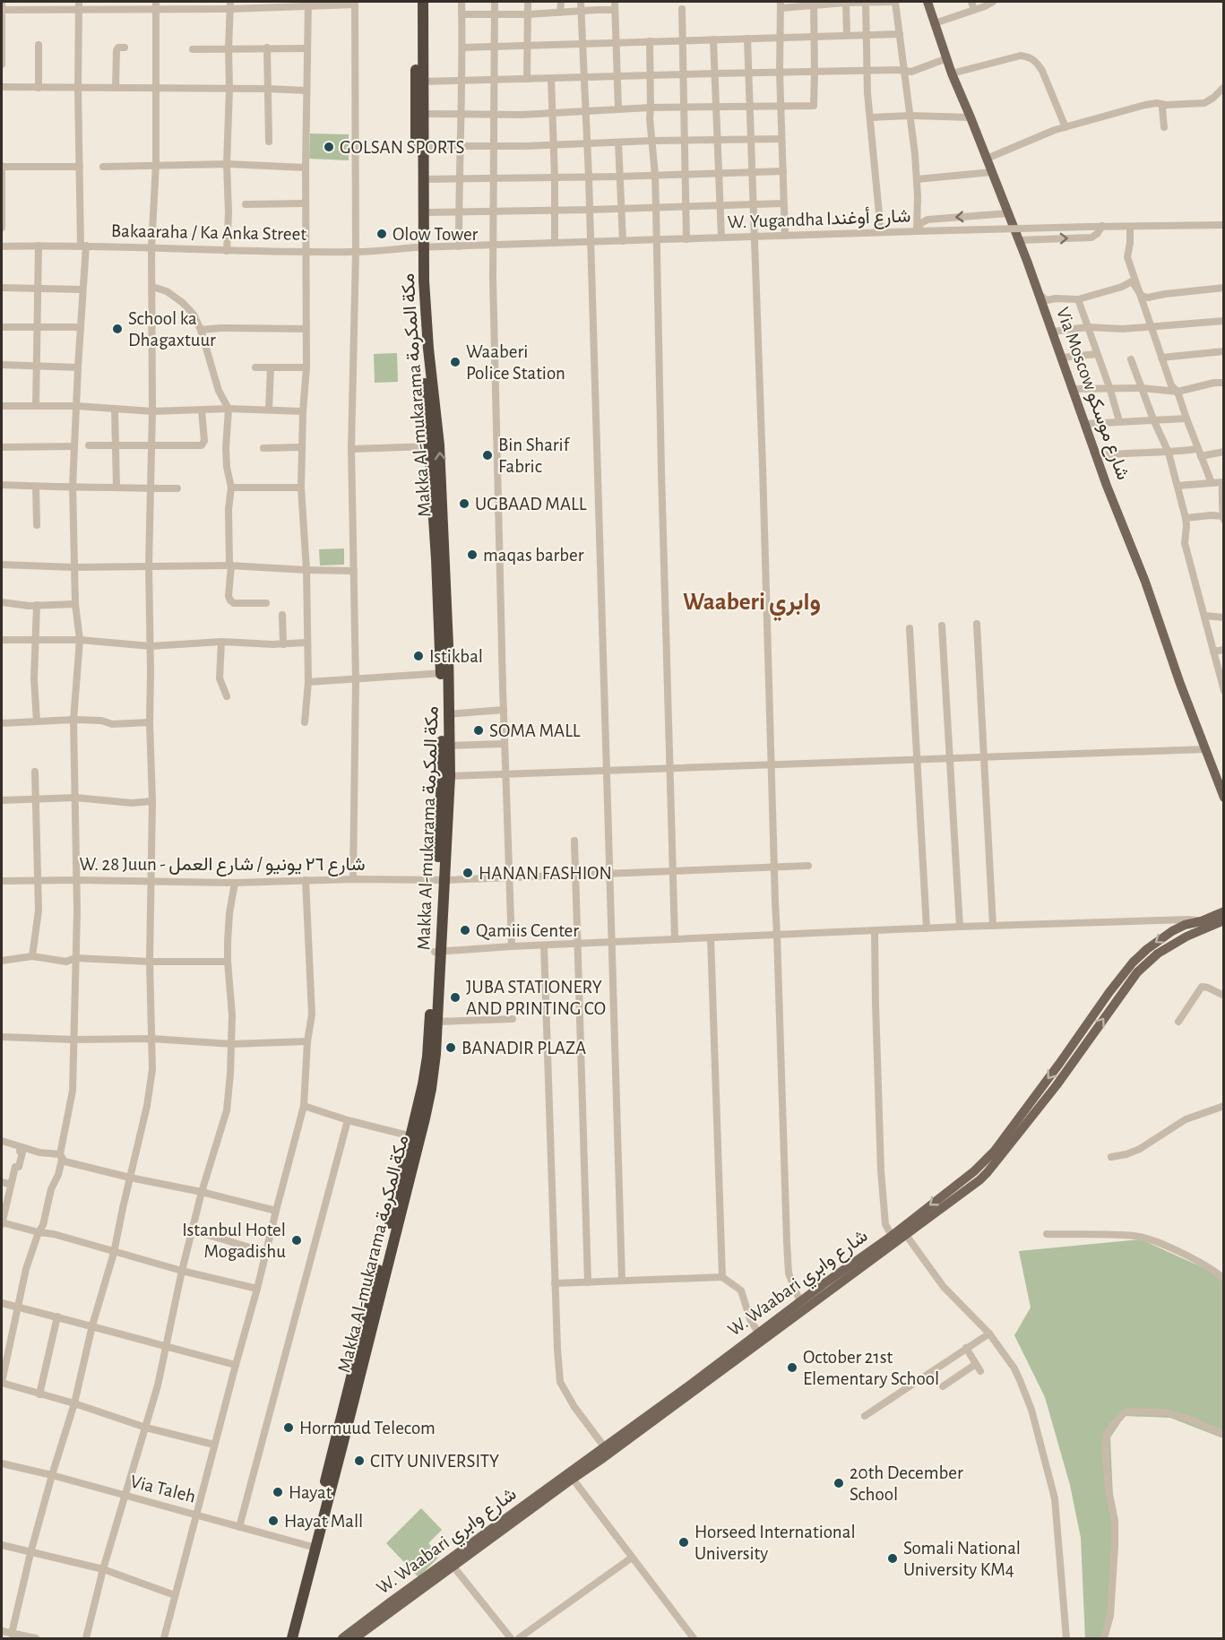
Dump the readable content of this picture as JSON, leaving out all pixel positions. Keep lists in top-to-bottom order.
{
  "streets": {
    "highway": ["Makka Al-mukarama مكة المكرمة"],
    "main road": ["Via Moscow شارع موسكو", "W. Waabari شارع وابري"],
    "street": [
      "W. Yugandha شارع أوغندا",
      "Bakaaraha / Ka Anka Street",
      "W. 28 Juun - شارع ٢٦ يونيو / شارع العمل",
      "Via Taleh"
    ]
  },
  "crossings": [
    ["W. Yugandha شارع أوغندا", "Bakaaraha / Ka Anka Street"],
    ["W. Yugandha شارع أوغندا", "Makka Al-mukarama مكة المكرمة"],
    ["Bakaaraha / Ka Anka Street", "Makka Al-mukarama مكة المكرمة"],
    ["Makka Al-mukarama مكة المكرمة", "W. 28 Juun - شارع ٢٦ يونيو / شارع العمل"],
    ["Makka Al-mukarama مكة المكرمة", "Via Taleh"]
  ],
  "districts": ["Waaberi وابري"],
  "places": [
    "GOLSAN SPORTS",
    "Olow Tower",
    "School ka Dhagaxtuur",
    "Waaberi Police Station",
    "Bin Sharif Fabric",
    "UGBAAD MALL",
    "maqas barber",
    "Istikbal",
    "SOMA MALL",
    "HANAN FASHION",
    "Qamiis Center",
    "JUBA STATIONERY AND PRINTING CO",
    "BANADIR PLAZA",
    "Istanbul Hotel Mogadishu",
    "October 21st Elementary School",
    "Hormuud Telecom",
    "CITY UNIVERSITY",
    "20th December School",
    "Hayat",
    "Hayat Mall",
    "Horseed International University",
    "Somali National University KM4"
  ]
}
